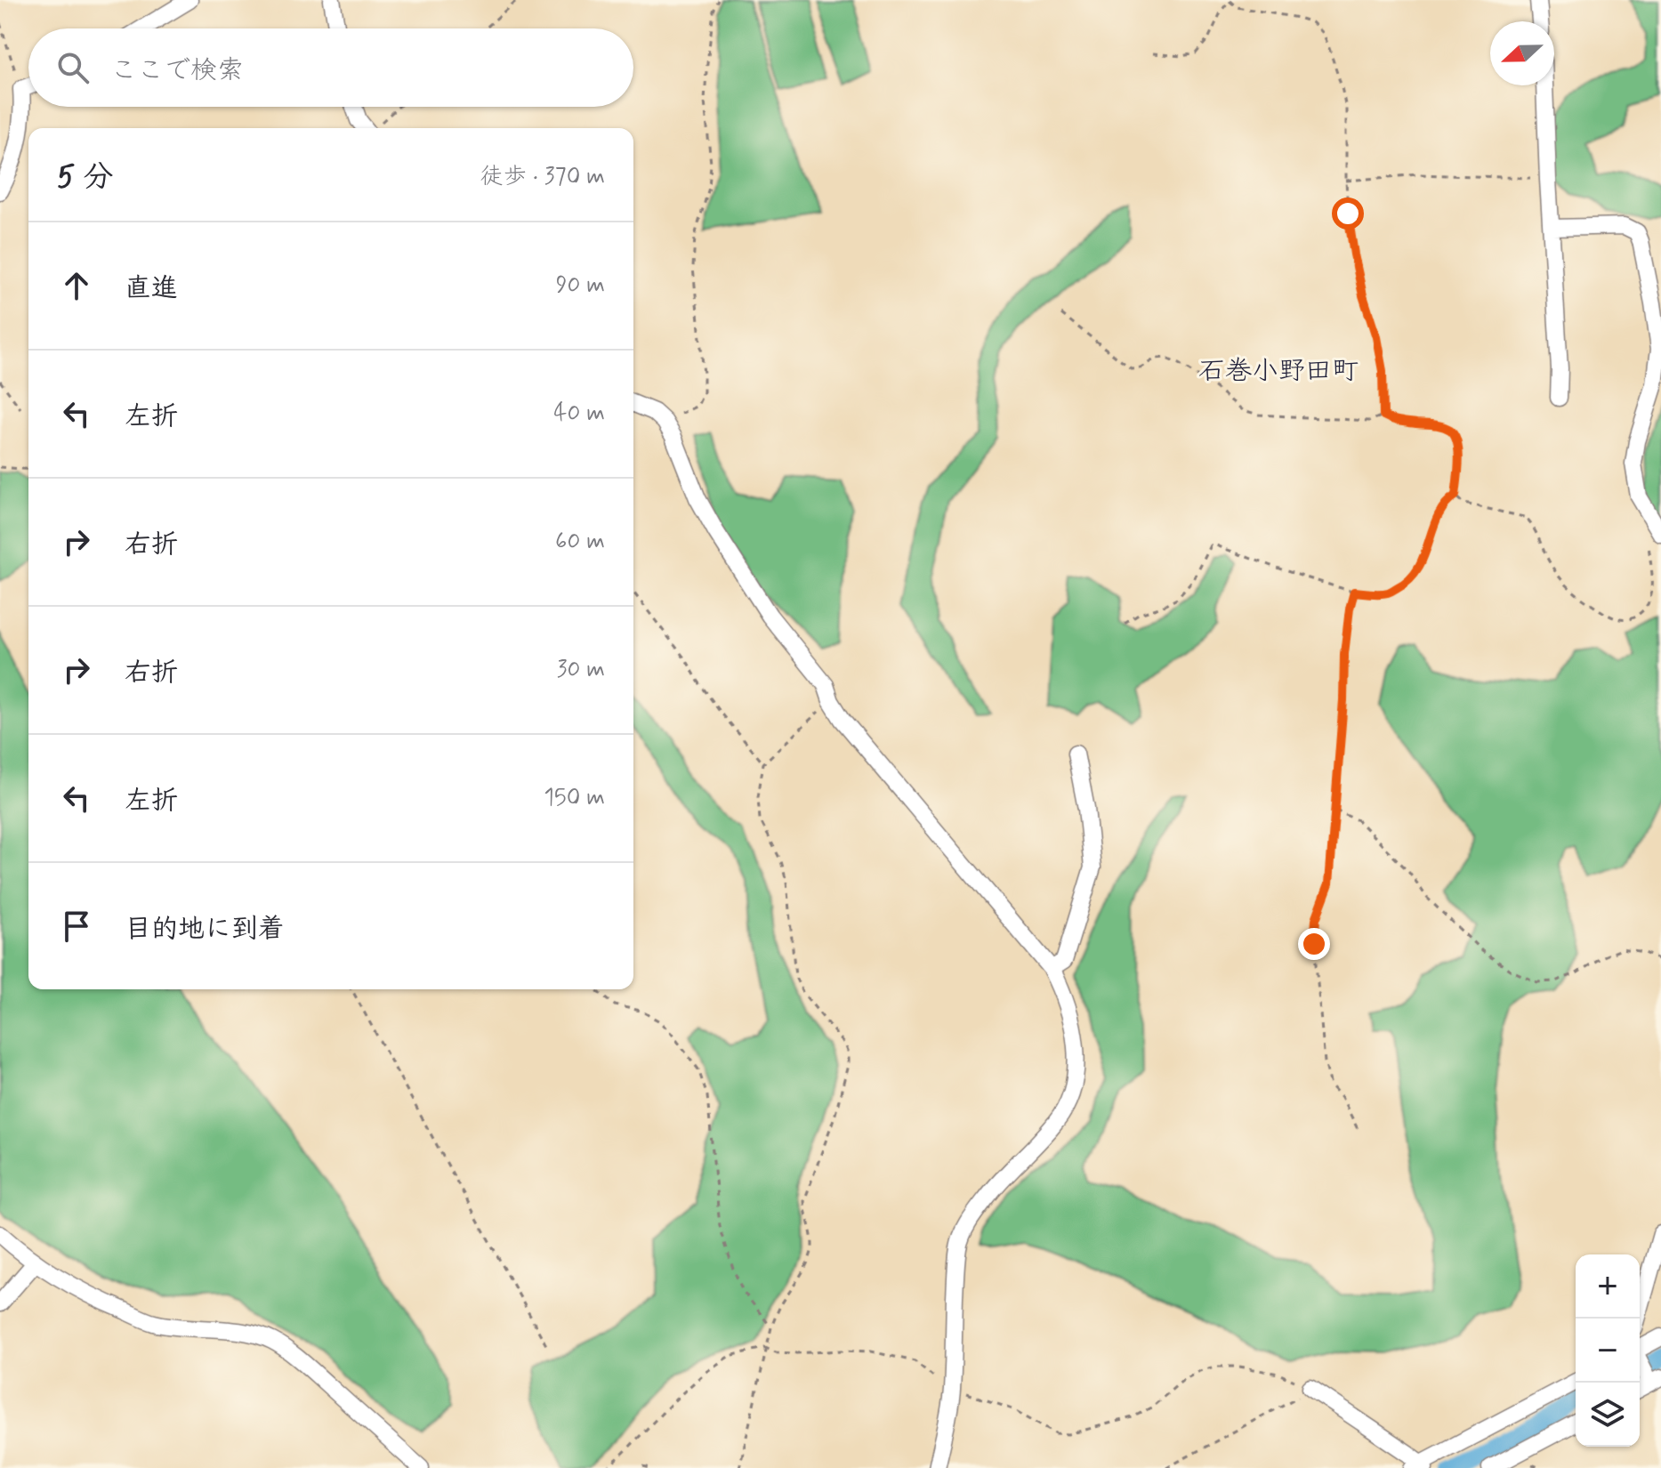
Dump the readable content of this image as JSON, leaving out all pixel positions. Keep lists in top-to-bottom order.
{
  "districts": ["石巻小野田町"],
  "north": "left",
  "page": {
    "search": "ここで検索",
    "heading": ["5 分", "徒歩 · 370 m"],
    "list": [
      ["直進", "90 m"],
      ["左折", "40 m"],
      ["右折", "60 m"],
      ["右折", "30 m"],
      ["左折", "150 m"],
      "目的地に到着"
    ],
    "map_buttons": ["+", "−"]
  }
}
